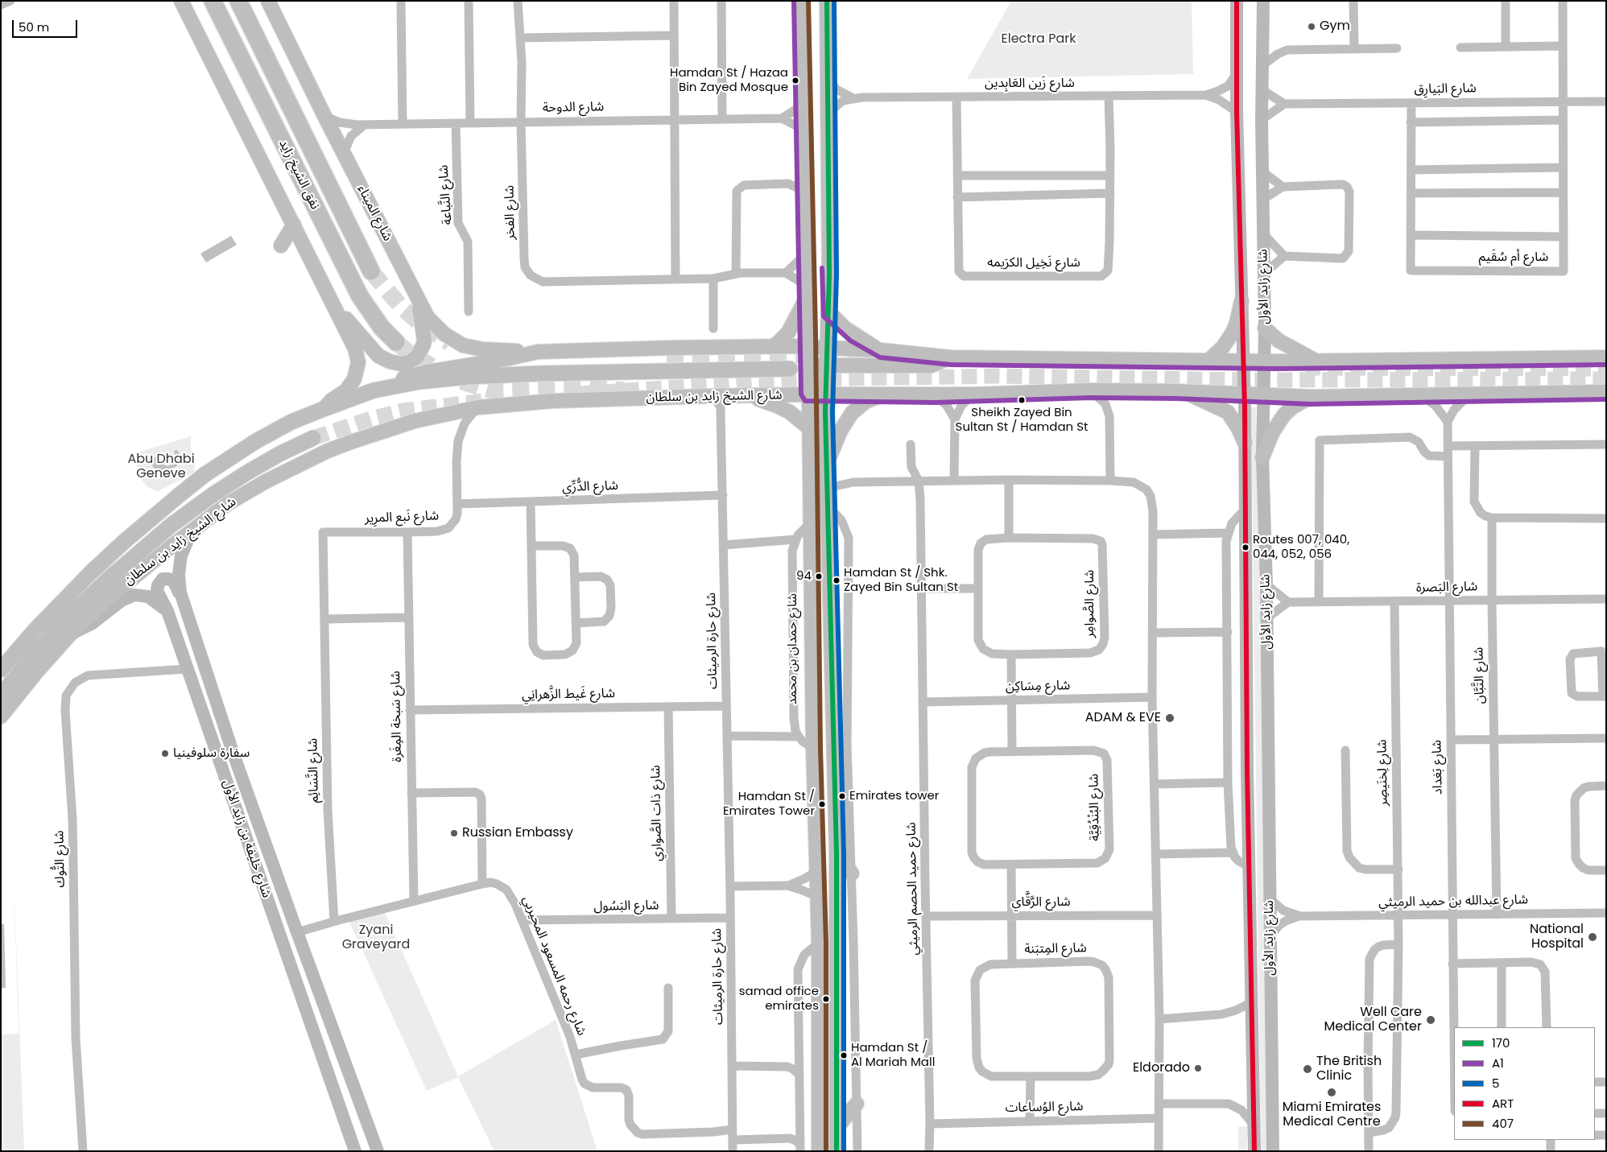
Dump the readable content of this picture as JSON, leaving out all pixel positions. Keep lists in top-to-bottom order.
{
  "streets": {
    "highway": ["نفق الشيخ زايد"],
    "main road": [
      "شارع الميناء",
      "شارع زايد الأول",
      "شارع الشيخ زايد بن سلطان",
      "شارع حمدان بن محمد",
      "شارع خليفة بن زايد الأول"
    ],
    "street": [
      "شارع زَين العَابِدين",
      "شارع البَيارِق",
      "شارع الدوحة",
      "شارع النَّباعة",
      "شارع الفخر",
      "شارع أم سُقَيم",
      "شارع نَخِيل الكرَيمه",
      "شارع الدُّرِّي",
      "شارع نَبع المرِير",
      "شارع البَصرة",
      "شارع الصَّوامِر",
      "شارع حارة الرميثات",
      "شارع التَّبَّان",
      "شارع مِسَاكِن",
      "شارع غَيط الزَّهرانِي",
      "شارع سَبخة المِغَرة",
      "شارع بَغداد",
      "شارع النَّسَائِم",
      "شارع لِخنَيصِر",
      "شارع البُنْدُقِيَّة",
      "شارع ذات الصَّواري",
      "شارع التُّوك",
      "شارع حميد الحصم الرميثي",
      "شارع عبدالله بن حميد الرميثي",
      "شارع الرَّقَّاي",
      "شارع البَسُول",
      "شارع المِتبَنة",
      "شارع رحمه المسعود المحيربي",
      "شارع الوُساعات"
    ]
  },
  "crossings": [
    ["شارع زَين العَابِدين", "شارع نَخِيل الكرَيمه"],
    ["شارع زَين العَابِدين", "شارع زايد الأول"],
    ["شارع البَيارِق", "شارع أم سُقَيم"],
    ["شارع الدوحة", "شارع النَّباعة"],
    ["شارع الدوحة", "شارع الفخر"],
    ["شارع الدوحة", "شارع الميناء"],
    ["شارع زايد الأول", "شارع الشيخ زايد بن سلطان"],
    ["شارع زايد الأول", "شارع عبدالله بن حميد الرميثي"],
    ["شارع الشيخ زايد بن سلطان", "شارع نَبع المرِير"],
    ["شارع الشيخ زايد بن سلطان", "شارع حارة الرميثات"],
    ["شارع الشيخ زايد بن سلطان", "شارع حمدان بن محمد"],
    ["شارع الشيخ زايد بن سلطان", "شارع خليفة بن زايد الأول"],
    ["شارع الدُّرِّي", "شارع نَبع المرِير"],
    ["شارع الدُّرِّي", "شارع حارة الرميثات"],
    ["شارع نَبع المرِير", "شارع سَبخة المِغَرة"],
    ["شارع نَبع المرِير", "شارع النَّسَائِم"],
    ["شارع البَصرة", "شارع التَّبَّان"],
    ["شارع البَصرة", "شارع بَغداد"],
    ["شارع البَصرة", "شارع لِخنَيصِر"],
    ["شارع حارة الرميثات", "شارع غَيط الزَّهرانِي"],
    ["شارع حارة الرميثات", "شارع البَسُول"],
    ["شارع حارة الرميثات", "شارع رحمه المسعود المحيربي"],
    ["شارع التَّبَّان", "شارع عبدالله بن حميد الرميثي"],
    ["شارع مِسَاكِن", "شارع حميد الحصم الرميثي"],
    ["شارع غَيط الزَّهرانِي", "شارع سَبخة المِغَرة"],
    ["شارع غَيط الزَّهرانِي", "شارع ذات الصَّواري"],
    ["شارع سَبخة المِغَرة", "شارع رحمه المسعود المحيربي"],
    ["شارع بَغداد", "شارع عبدالله بن حميد الرميثي"],
    ["شارع النَّسَائِم", "شارع رحمه المسعود المحيربي"],
    ["شارع لِخنَيصِر", "شارع عبدالله بن حميد الرميثي"],
    ["شارع ذات الصَّواري", "شارع البَسُول"],
    ["شارع خليفة بن زايد الأول", "شارع التُّوك"],
    ["شارع خليفة بن زايد الأول", "شارع رحمه المسعود المحيربي"],
    ["شارع حميد الحصم الرميثي", "شارع الرَّقَّاي"],
    ["شارع حميد الحصم الرميثي", "شارع الوُساعات"],
    ["شارع البَسُول", "شارع رحمه المسعود المحيربي"]
  ],
  "parks": ["Electra Park", "Abu Dhabi Geneve", "Zyani Graveyard"],
  "places": [
    "Gym",
    "Hamdan St / Hazaa Bin Zayed Mosque",
    "Sheikh Zayed Bin Sultan St / Hamdan St",
    "Routes 007, 040, 044, 052, 056",
    "94",
    "Hamdan St / Shk. Zayed Bin Sultan St",
    "ADAM & EVE",
    "سفارة سلوفينيا",
    "Emirates tower",
    "Hamdan St / Emirates Tower",
    "Russian Embassy",
    "National Hospital",
    "samad office emirates",
    "Well Care Medical Center",
    "Hamdan St / Al Mariah Mall",
    "Eldorado",
    "The British Clinic",
    "Miami Emirates Medical Centre"
  ],
  "lines": [
    "transit line 170",
    "transit line A1",
    "transit line 5",
    "transit line ART",
    "transit line 407"
  ],
  "legend": [
    "170",
    "A1",
    "5",
    "ART",
    "407"
  ],
  "scale_bar": "50 m"
}
